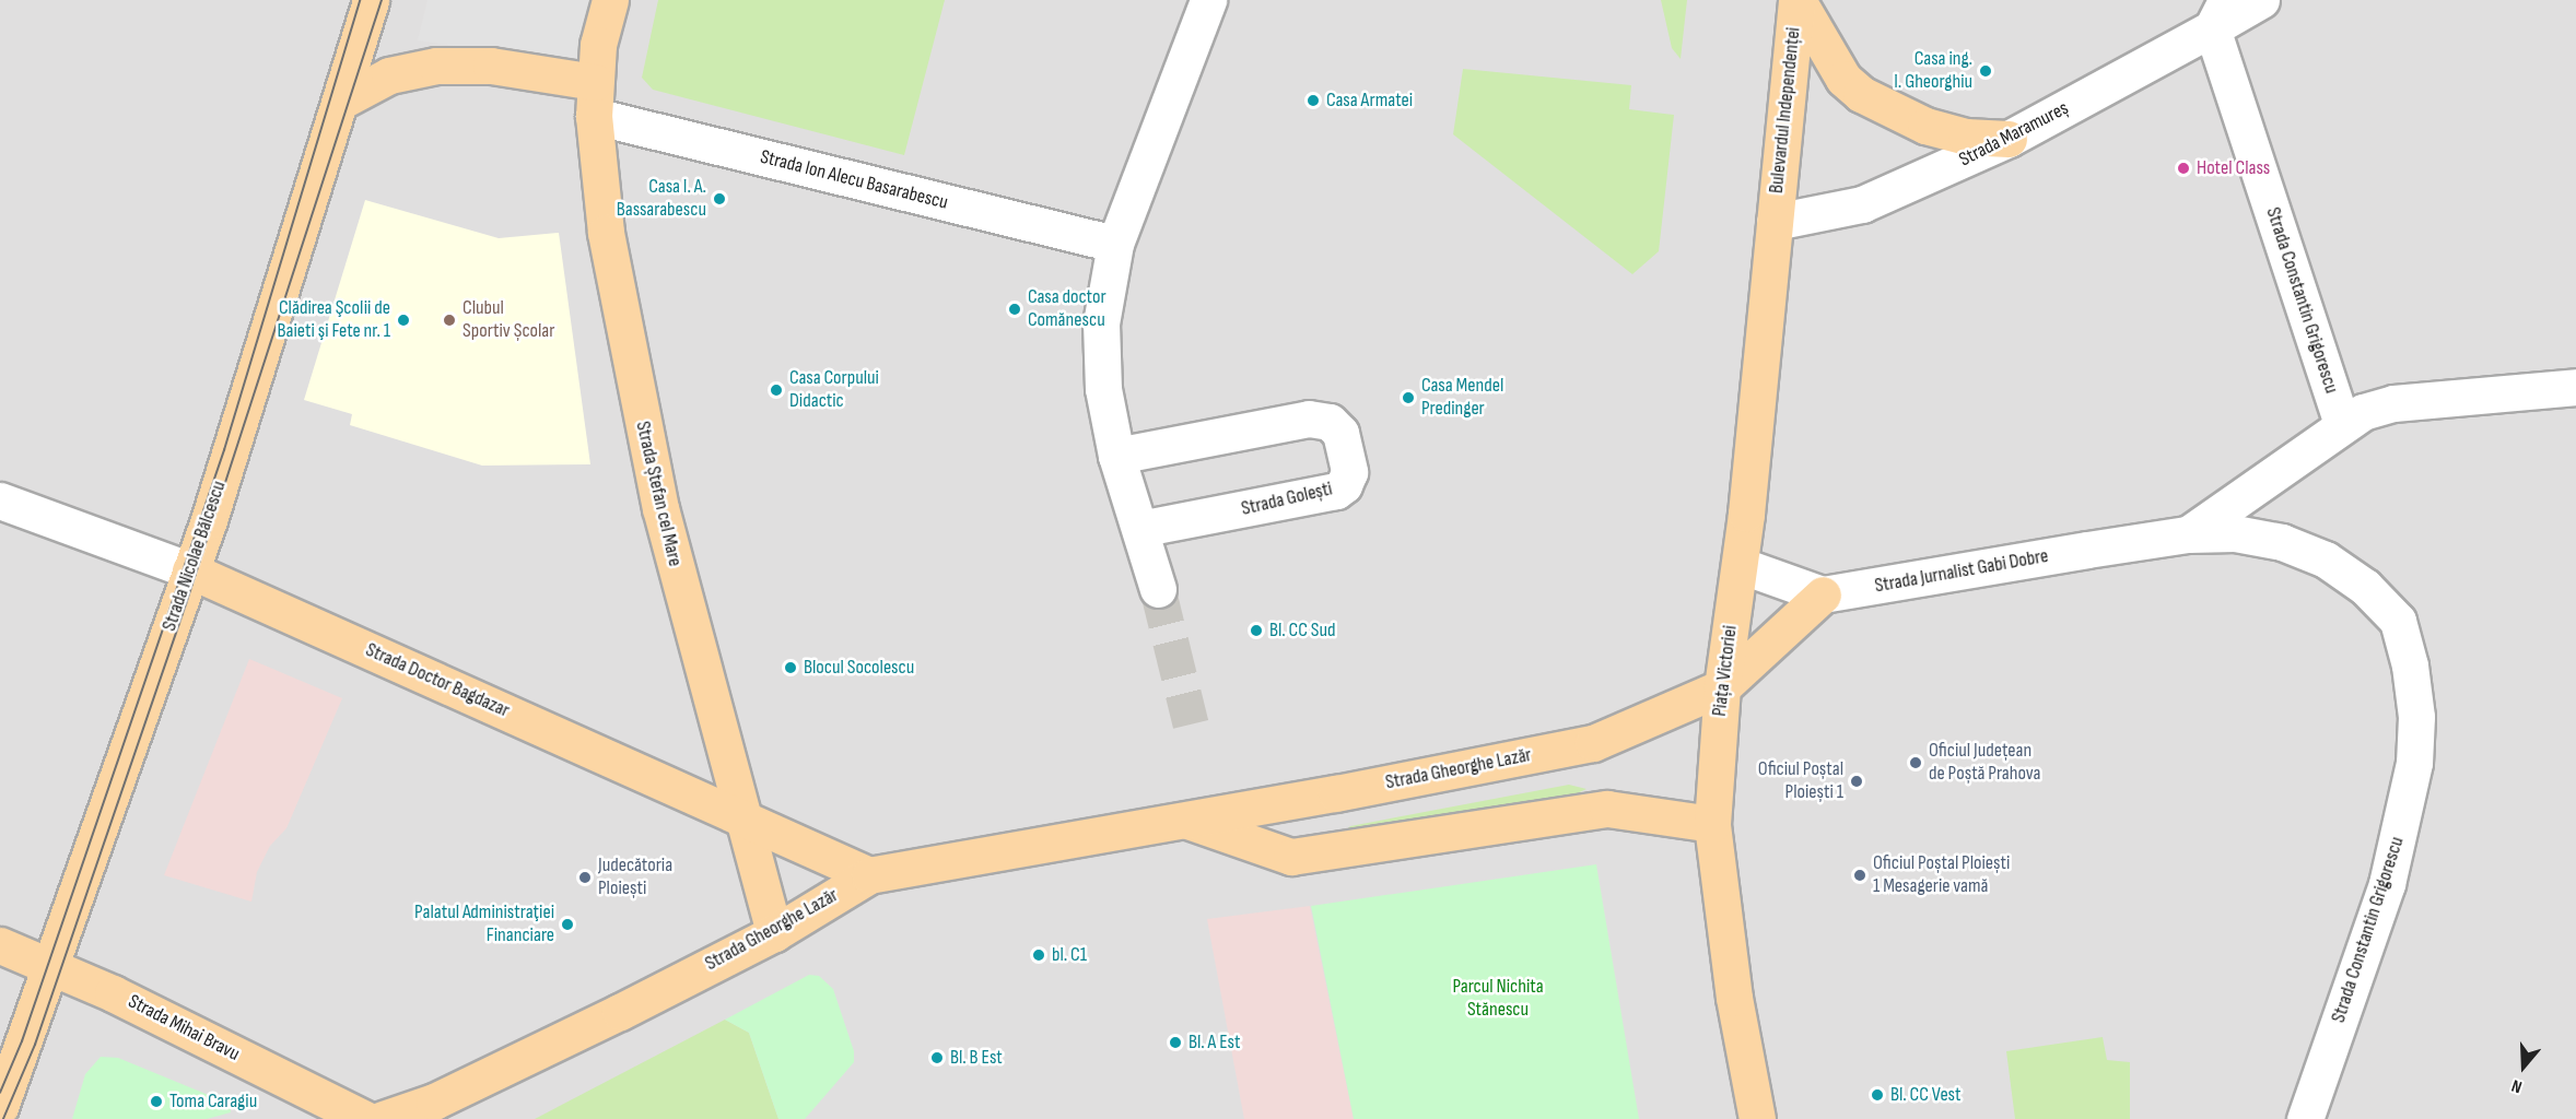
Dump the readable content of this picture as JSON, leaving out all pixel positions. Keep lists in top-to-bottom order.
{
  "streets": {
    "main road": [
      "Bulevardul Independenței",
      "Strada Ștefan cel Mare",
      "Strada Nicolae Bălcescu",
      "Piața Victoriei",
      "Strada Doctor Bagdazar",
      "Strada Gheorghe Lazăr",
      "Strada Mihai Bravu"
    ],
    "street": [
      "Strada Maramureș",
      "Strada Ion Alecu Basarabescu",
      "Strada Constantin Grigorescu",
      "Strada Golești",
      "Strada Jurnalist Gabi Dobre"
    ]
  },
  "crossings": [
    ["Bulevardul Independenței", "Strada Maramureș"],
    ["Bulevardul Independenței", "Piața Victoriei"],
    ["Strada Maramureș", "Strada Constantin Grigorescu"],
    ["Strada Maramureș", "Piața Victoriei"],
    ["Strada Ion Alecu Basarabescu", "Strada Ștefan cel Mare"],
    ["Strada Constantin Grigorescu", "Strada Jurnalist Gabi Dobre"],
    ["Strada Ștefan cel Mare", "Strada Doctor Bagdazar"],
    ["Strada Ștefan cel Mare", "Strada Gheorghe Lazăr"],
    ["Strada Nicolae Bălcescu", "Strada Doctor Bagdazar"],
    ["Strada Nicolae Bălcescu", "Strada Mihai Bravu"],
    ["Strada Jurnalist Gabi Dobre", "Piața Victoriei"],
    ["Strada Jurnalist Gabi Dobre", "Strada Gheorghe Lazăr"],
    ["Piața Victoriei", "Strada Gheorghe Lazăr"],
    ["Strada Doctor Bagdazar", "Strada Gheorghe Lazăr"]
  ],
  "parks": ["Parcul Nichita Stănescu"],
  "places": [
    "Casa ing. I. Gheorghiu",
    "Casa Armatei",
    "Hotel Class",
    "Casa I. A. Bassarabescu",
    "Casa doctor Comănescu",
    "Clădirea Şcolii de Baieti şi Fete nr. 1",
    "Clubul Sportiv Școlar",
    "Casa Corpului Didactic",
    "Casa Mendel Predinger",
    "Bl. CC Sud",
    "Blocul Socolescu",
    "Oficiul Județean de Poștă Prahova",
    "Oficiul Poștal Ploiești 1",
    "Oficiul Poștal Ploiești 1 Mesagerie vamă",
    "Judecătoria Ploiești",
    "Palatul Administraţiei Financiare",
    "bl. C1",
    "Bl. A Est",
    "Bl. B Est",
    "Bl. CC Vest",
    "Toma Caragiu"
  ],
  "north": "bottom"
}
